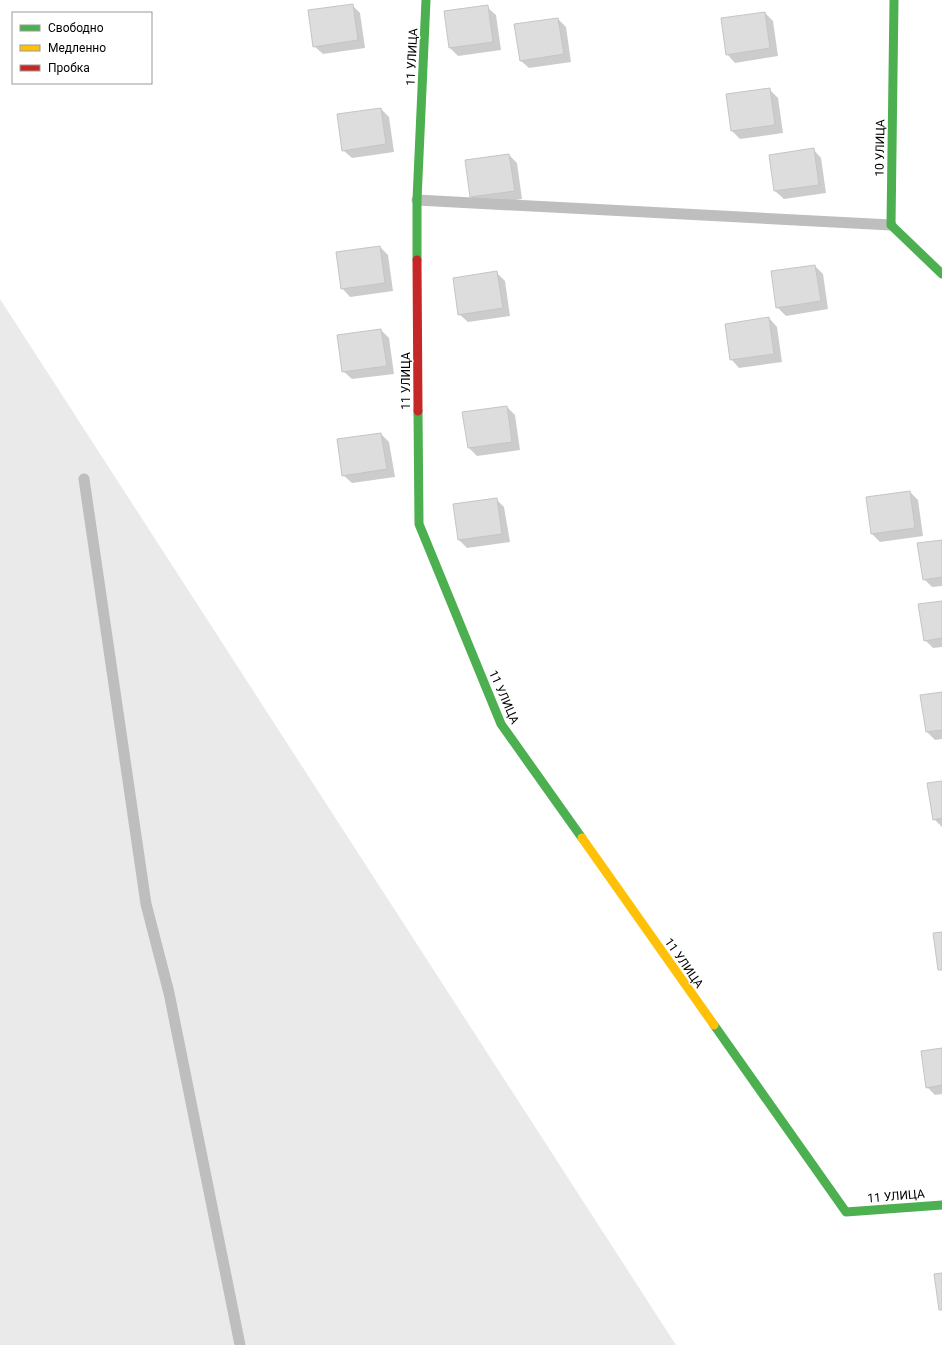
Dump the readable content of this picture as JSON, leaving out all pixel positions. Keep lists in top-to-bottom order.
{
  "streets": {
    "street": ["11 УЛИЦА", "10 УЛИЦА"]
  },
  "legend": ["Свободно", "Медленно", "Пробка"]
}
